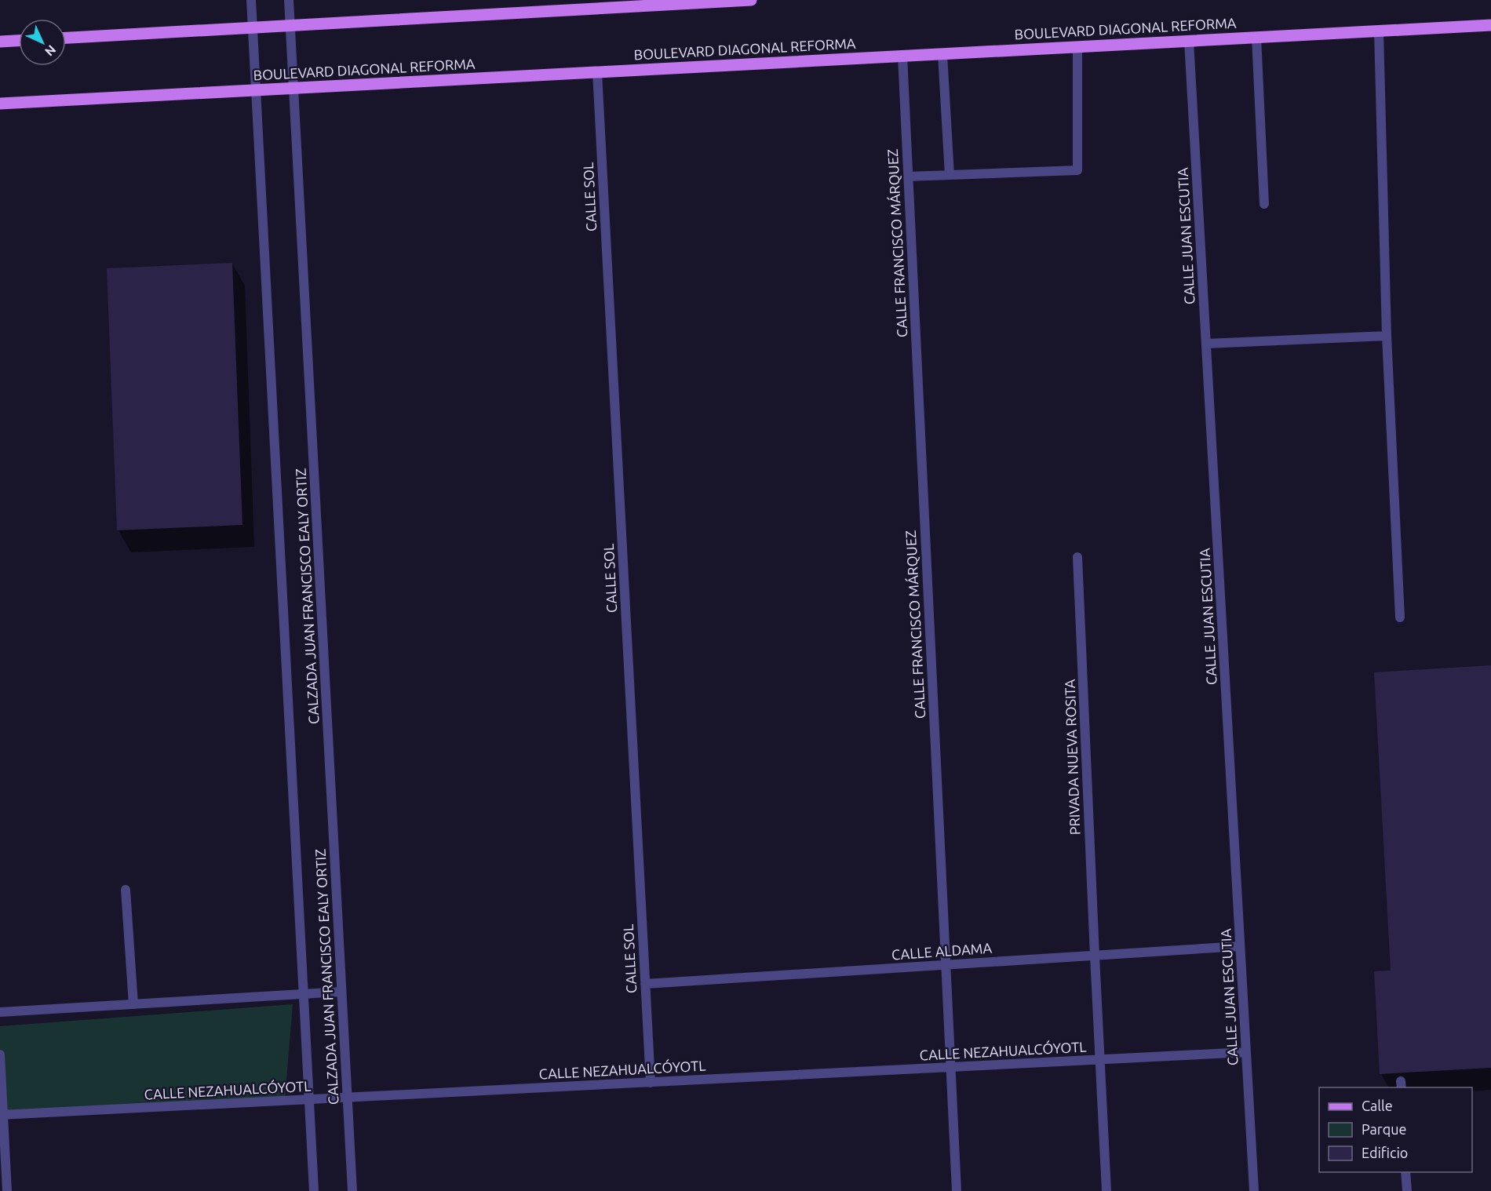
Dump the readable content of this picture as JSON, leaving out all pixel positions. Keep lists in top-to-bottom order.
{
  "streets": {
    "main road": ["BOULEVARD DIAGONAL REFORMA"],
    "street": [
      "CALLE SOL",
      "CALLE JUAN ESCUTIA",
      "CALLE FRANCISCO MÁRQUEZ",
      "CALZADA JUAN FRANCISCO EALY ORTIZ",
      "PRIVADA NUEVA ROSITA",
      "CALLE ALDAMA",
      "CALLE NEZAHUALCÓYOTL"
    ]
  },
  "crossings": [
    ["BOULEVARD DIAGONAL REFORMA", "CALLE SOL"],
    ["BOULEVARD DIAGONAL REFORMA", "CALLE JUAN ESCUTIA"],
    ["BOULEVARD DIAGONAL REFORMA", "CALLE FRANCISCO MÁRQUEZ"],
    ["BOULEVARD DIAGONAL REFORMA", "CALZADA JUAN FRANCISCO EALY ORTIZ"],
    ["CALLE SOL", "CALLE ALDAMA"],
    ["CALLE SOL", "CALLE NEZAHUALCÓYOTL"],
    ["CALLE JUAN ESCUTIA", "CALLE ALDAMA"],
    ["CALLE JUAN ESCUTIA", "CALLE NEZAHUALCÓYOTL"],
    ["CALLE FRANCISCO MÁRQUEZ", "CALLE ALDAMA"],
    ["CALLE FRANCISCO MÁRQUEZ", "CALLE NEZAHUALCÓYOTL"],
    ["CALZADA JUAN FRANCISCO EALY ORTIZ", "CALLE NEZAHUALCÓYOTL"],
    ["PRIVADA NUEVA ROSITA", "CALLE ALDAMA"],
    ["PRIVADA NUEVA ROSITA", "CALLE NEZAHUALCÓYOTL"]
  ],
  "legend": ["Calle", "Parque", "Edificio"],
  "north": "bottom right"
}
